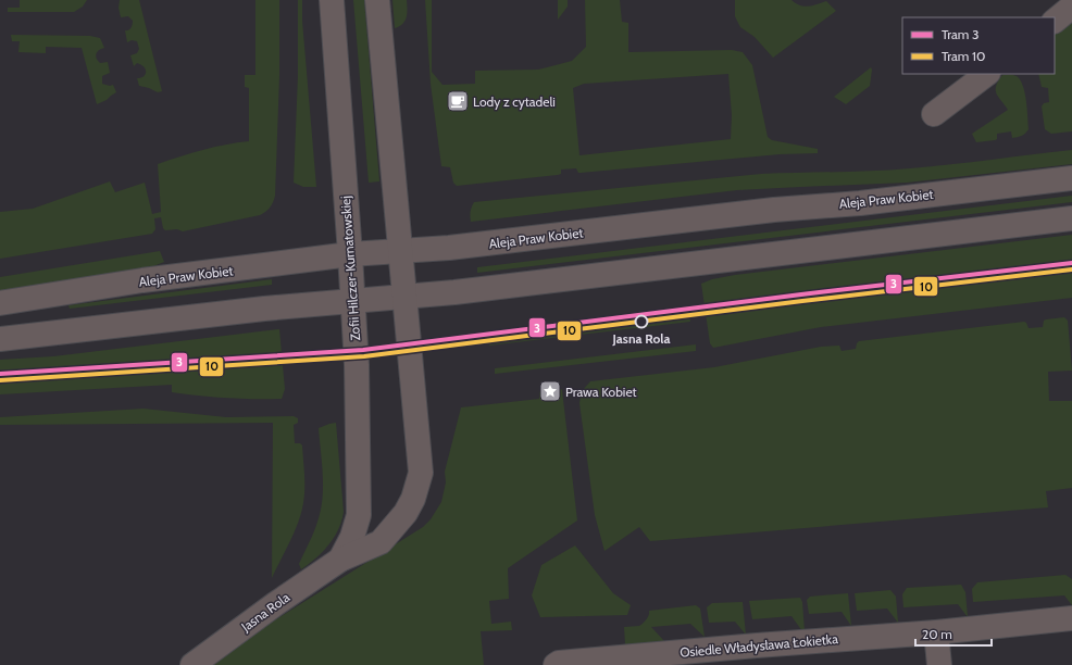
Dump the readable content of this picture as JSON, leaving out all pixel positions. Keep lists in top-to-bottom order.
{
  "streets": {
    "street": [
      "Aleja Praw Kobiet",
      "Zofii Hilczer-Kurnatowskiej",
      "Jasna Rola",
      "Osiedle Władysława Łokietka"
    ]
  },
  "crossings": [
    ["Aleja Praw Kobiet", "Zofii Hilczer-Kurnatowskiej"],
    ["Zofii Hilczer-Kurnatowskiej", "Jasna Rola"]
  ],
  "places": {
    "cafe": ["Lody z cytadeli"],
    "other": ["Jasna Rola"],
    "place": ["Prawa Kobiet"]
  },
  "lines": ["tram line 3", "tram line 10"],
  "legend": ["Tram 3", "Tram 10"],
  "scale_bar": "20 m"
}
